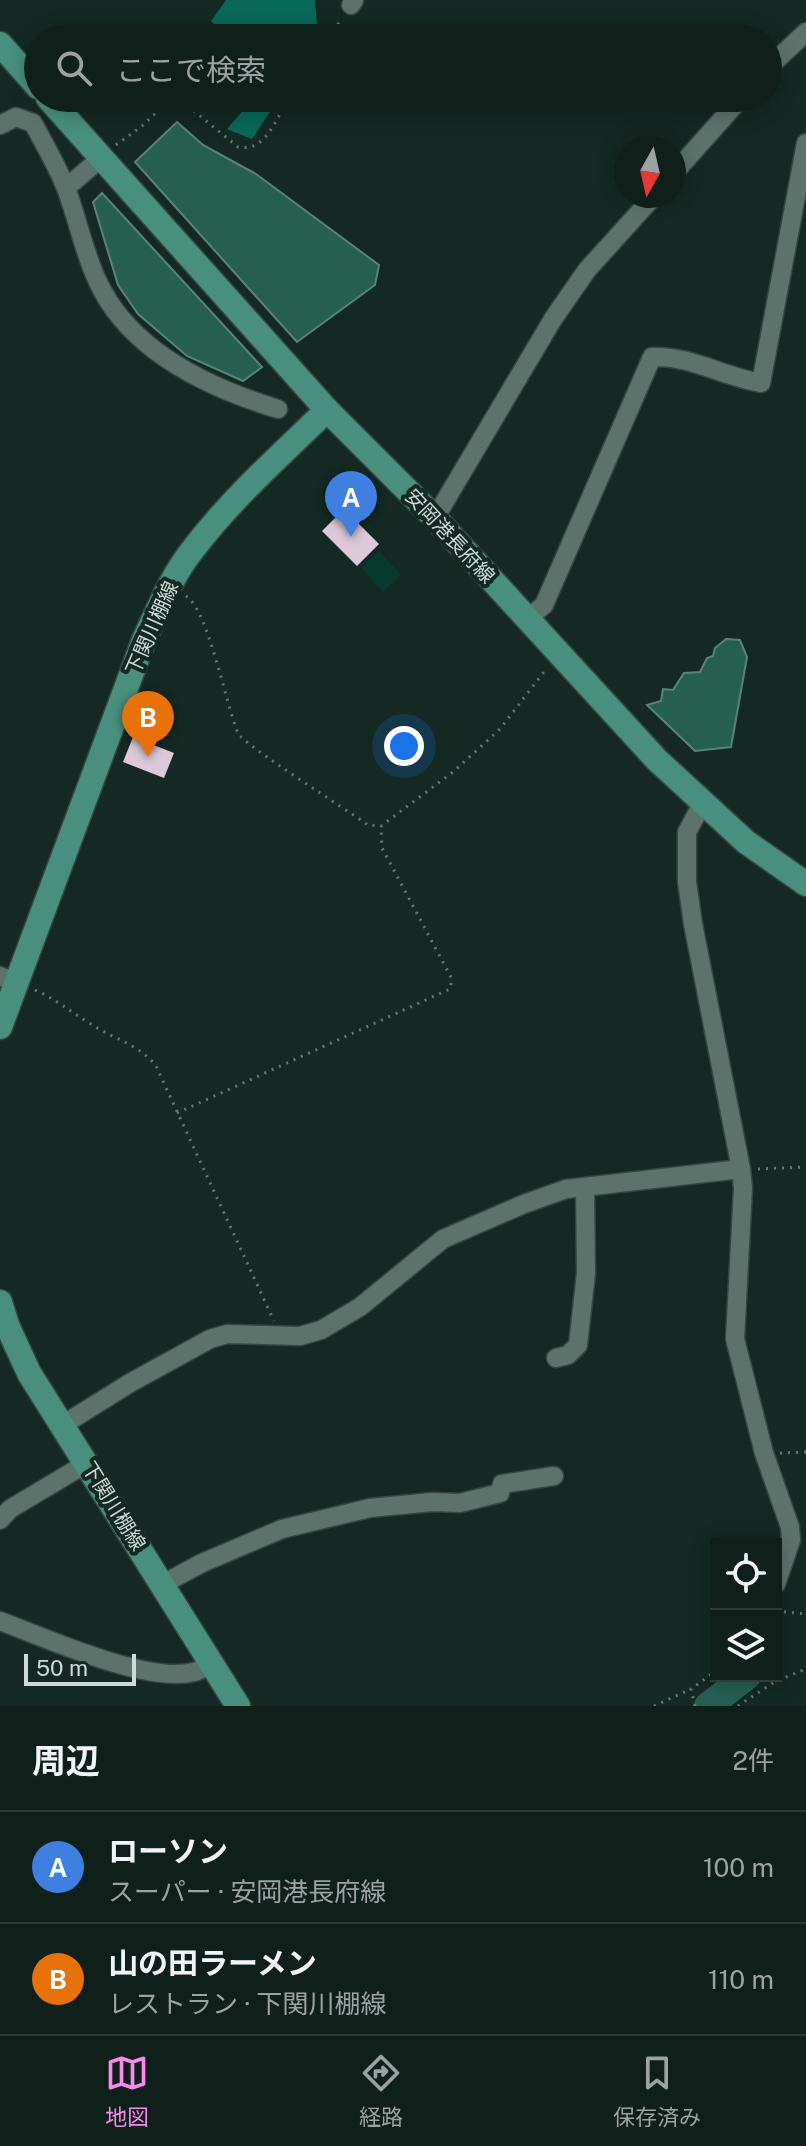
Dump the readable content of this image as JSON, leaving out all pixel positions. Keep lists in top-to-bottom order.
{
  "streets": {
    "main road": ["安岡港長府線", "下関川棚線"]
  },
  "crossings": [
    ["安岡港長府線", "下関川棚線"]
  ],
  "scale_bar": "50 m",
  "north": "bottom",
  "page": {
    "search": "ここで検索",
    "pins": ["A", "B"],
    "scale": "50 m",
    "heading": ["周辺", "2件"],
    "list": [
      {
        "mark": "A",
        "name": "ローソン",
        "note": "スーパー · 安岡港長府線",
        "value": "100 m"
      },
      {
        "mark": "B",
        "name": "山の田ラーメン",
        "note": "レストラン · 下関川棚線",
        "value": "110 m"
      }
    ],
    "nav": ["地図", "経路", "保存済み"]
  }
}
